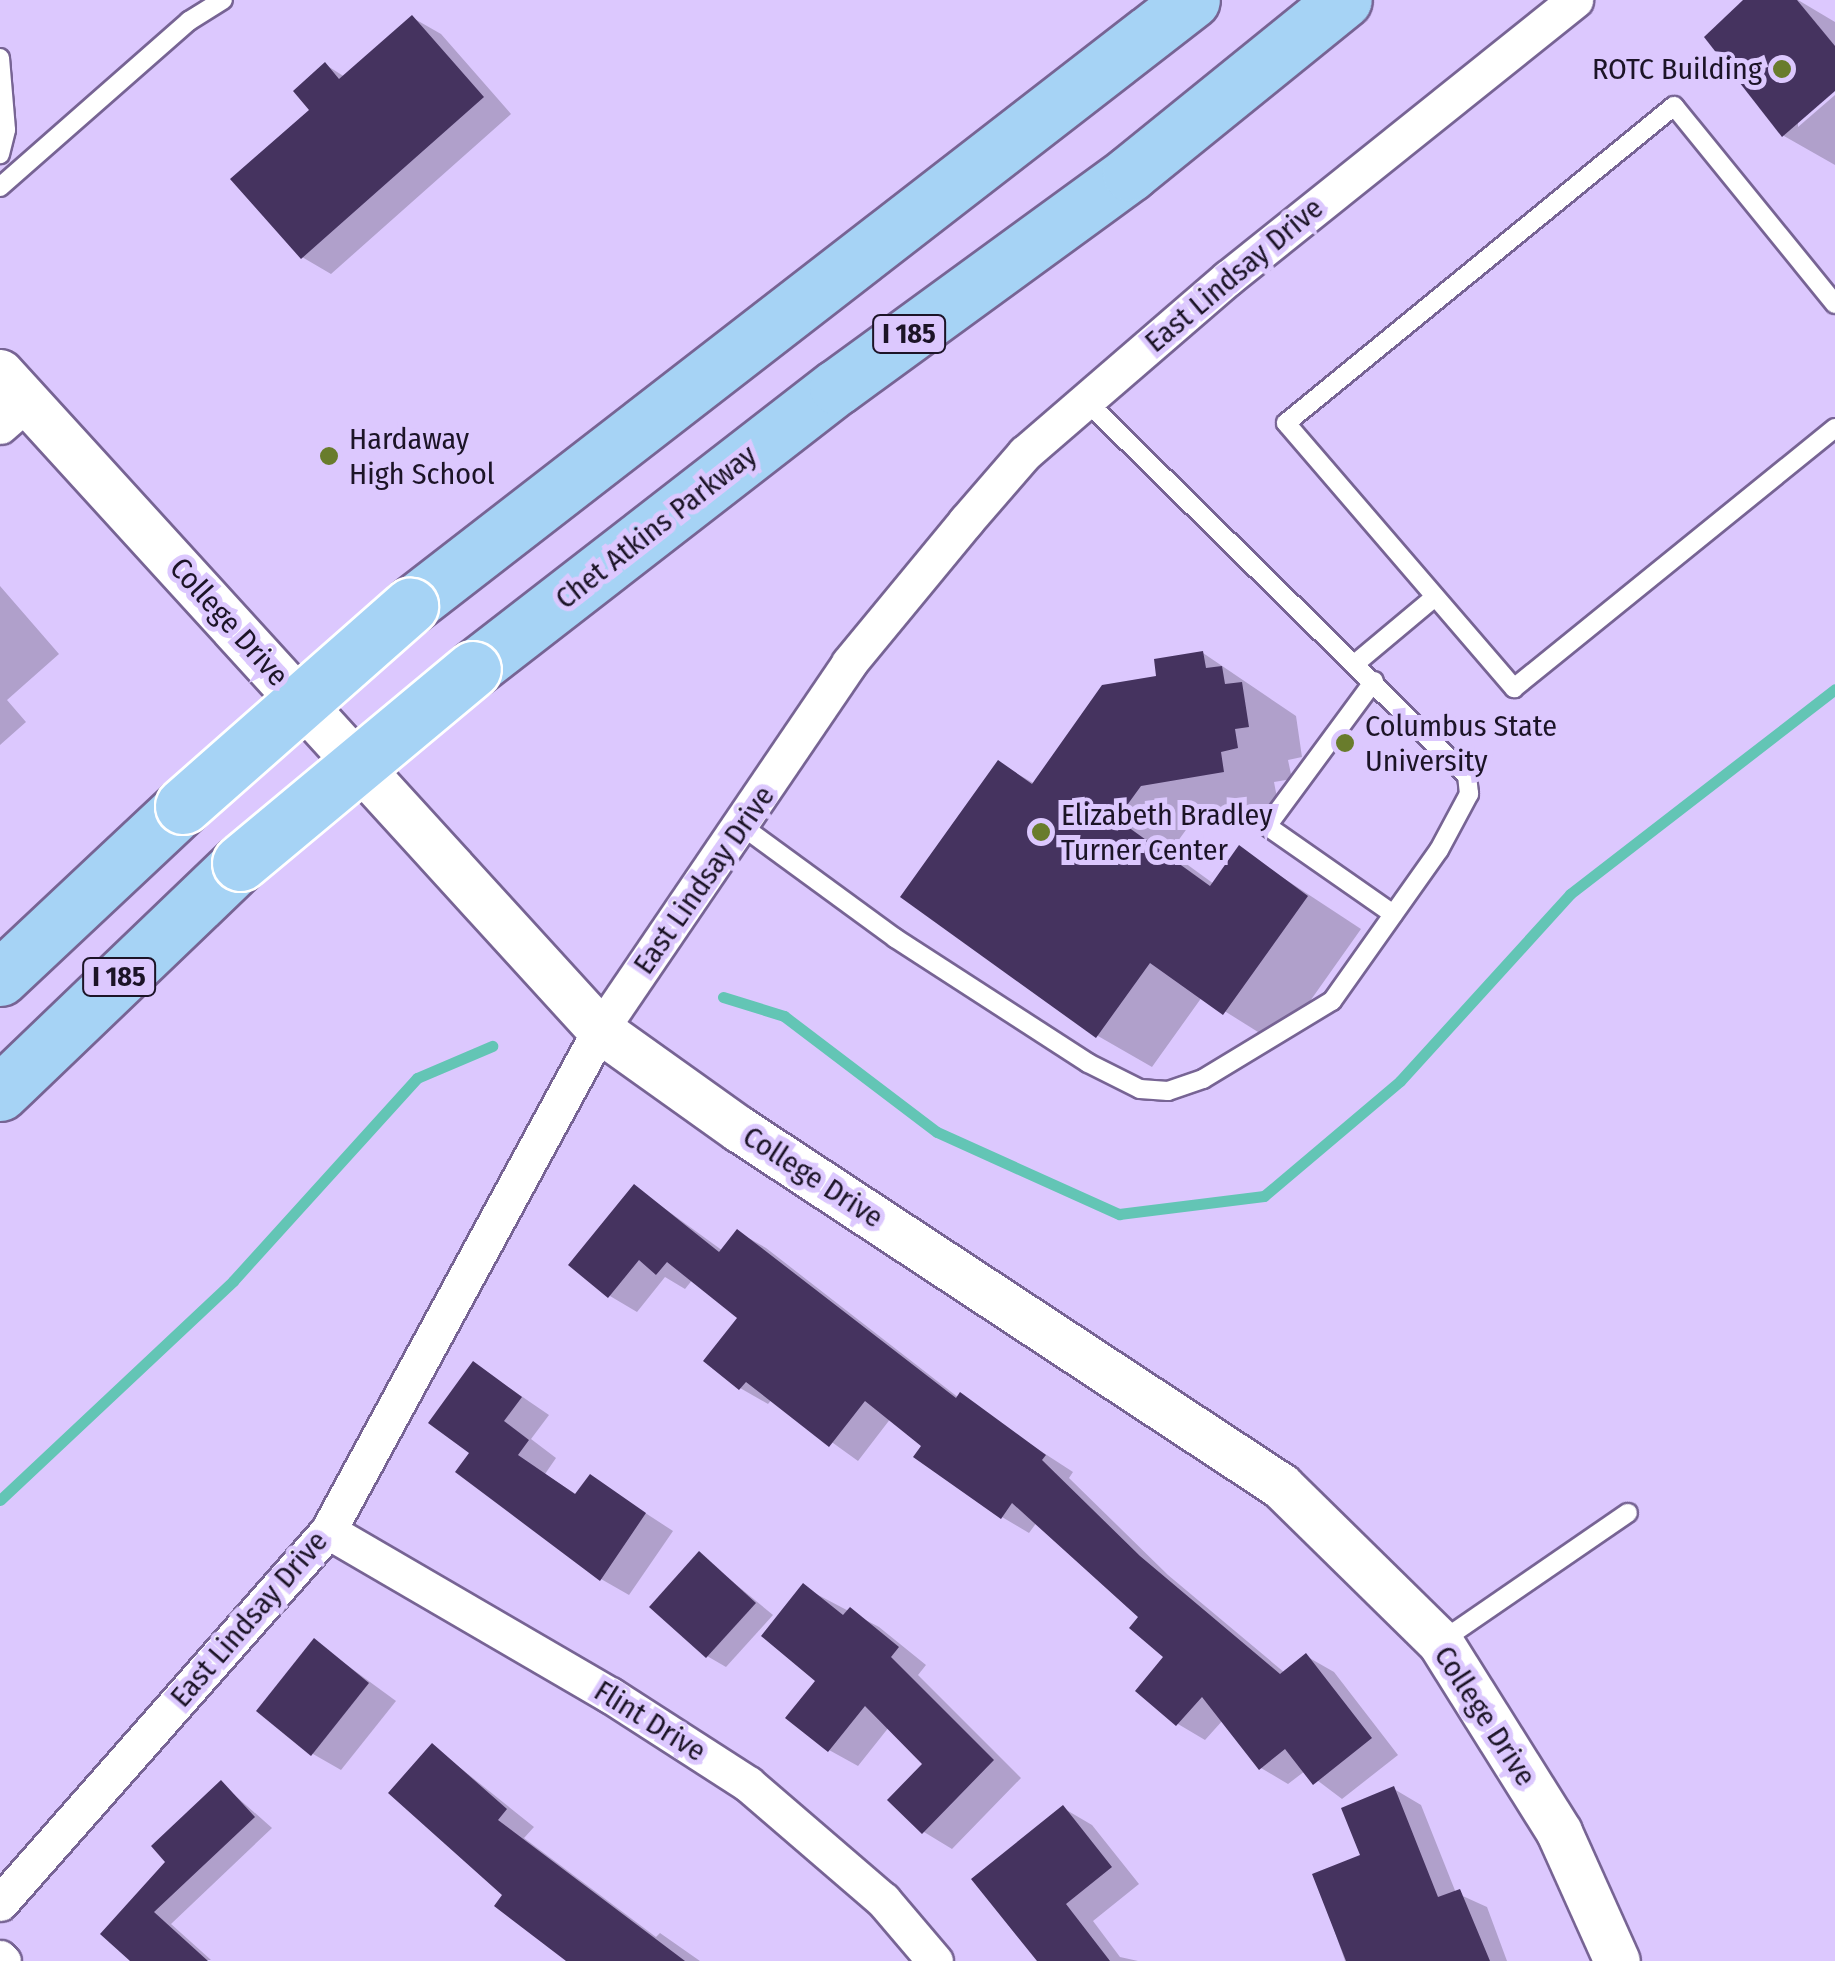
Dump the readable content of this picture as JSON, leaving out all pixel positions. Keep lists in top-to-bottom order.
{
  "streets": {
    "highway": ["I 185", "Chet Atkins Parkway"],
    "street": ["East Lindsay Drive", "College Drive", "Flint Drive"]
  },
  "crossings": [
    ["East Lindsay Drive", "College Drive"],
    ["East Lindsay Drive", "Flint Drive"]
  ],
  "places": [
    "ROTC Building",
    "Hardaway High School",
    "Columbus State University",
    "Elizabeth Bradley Turner Center"
  ]
}
